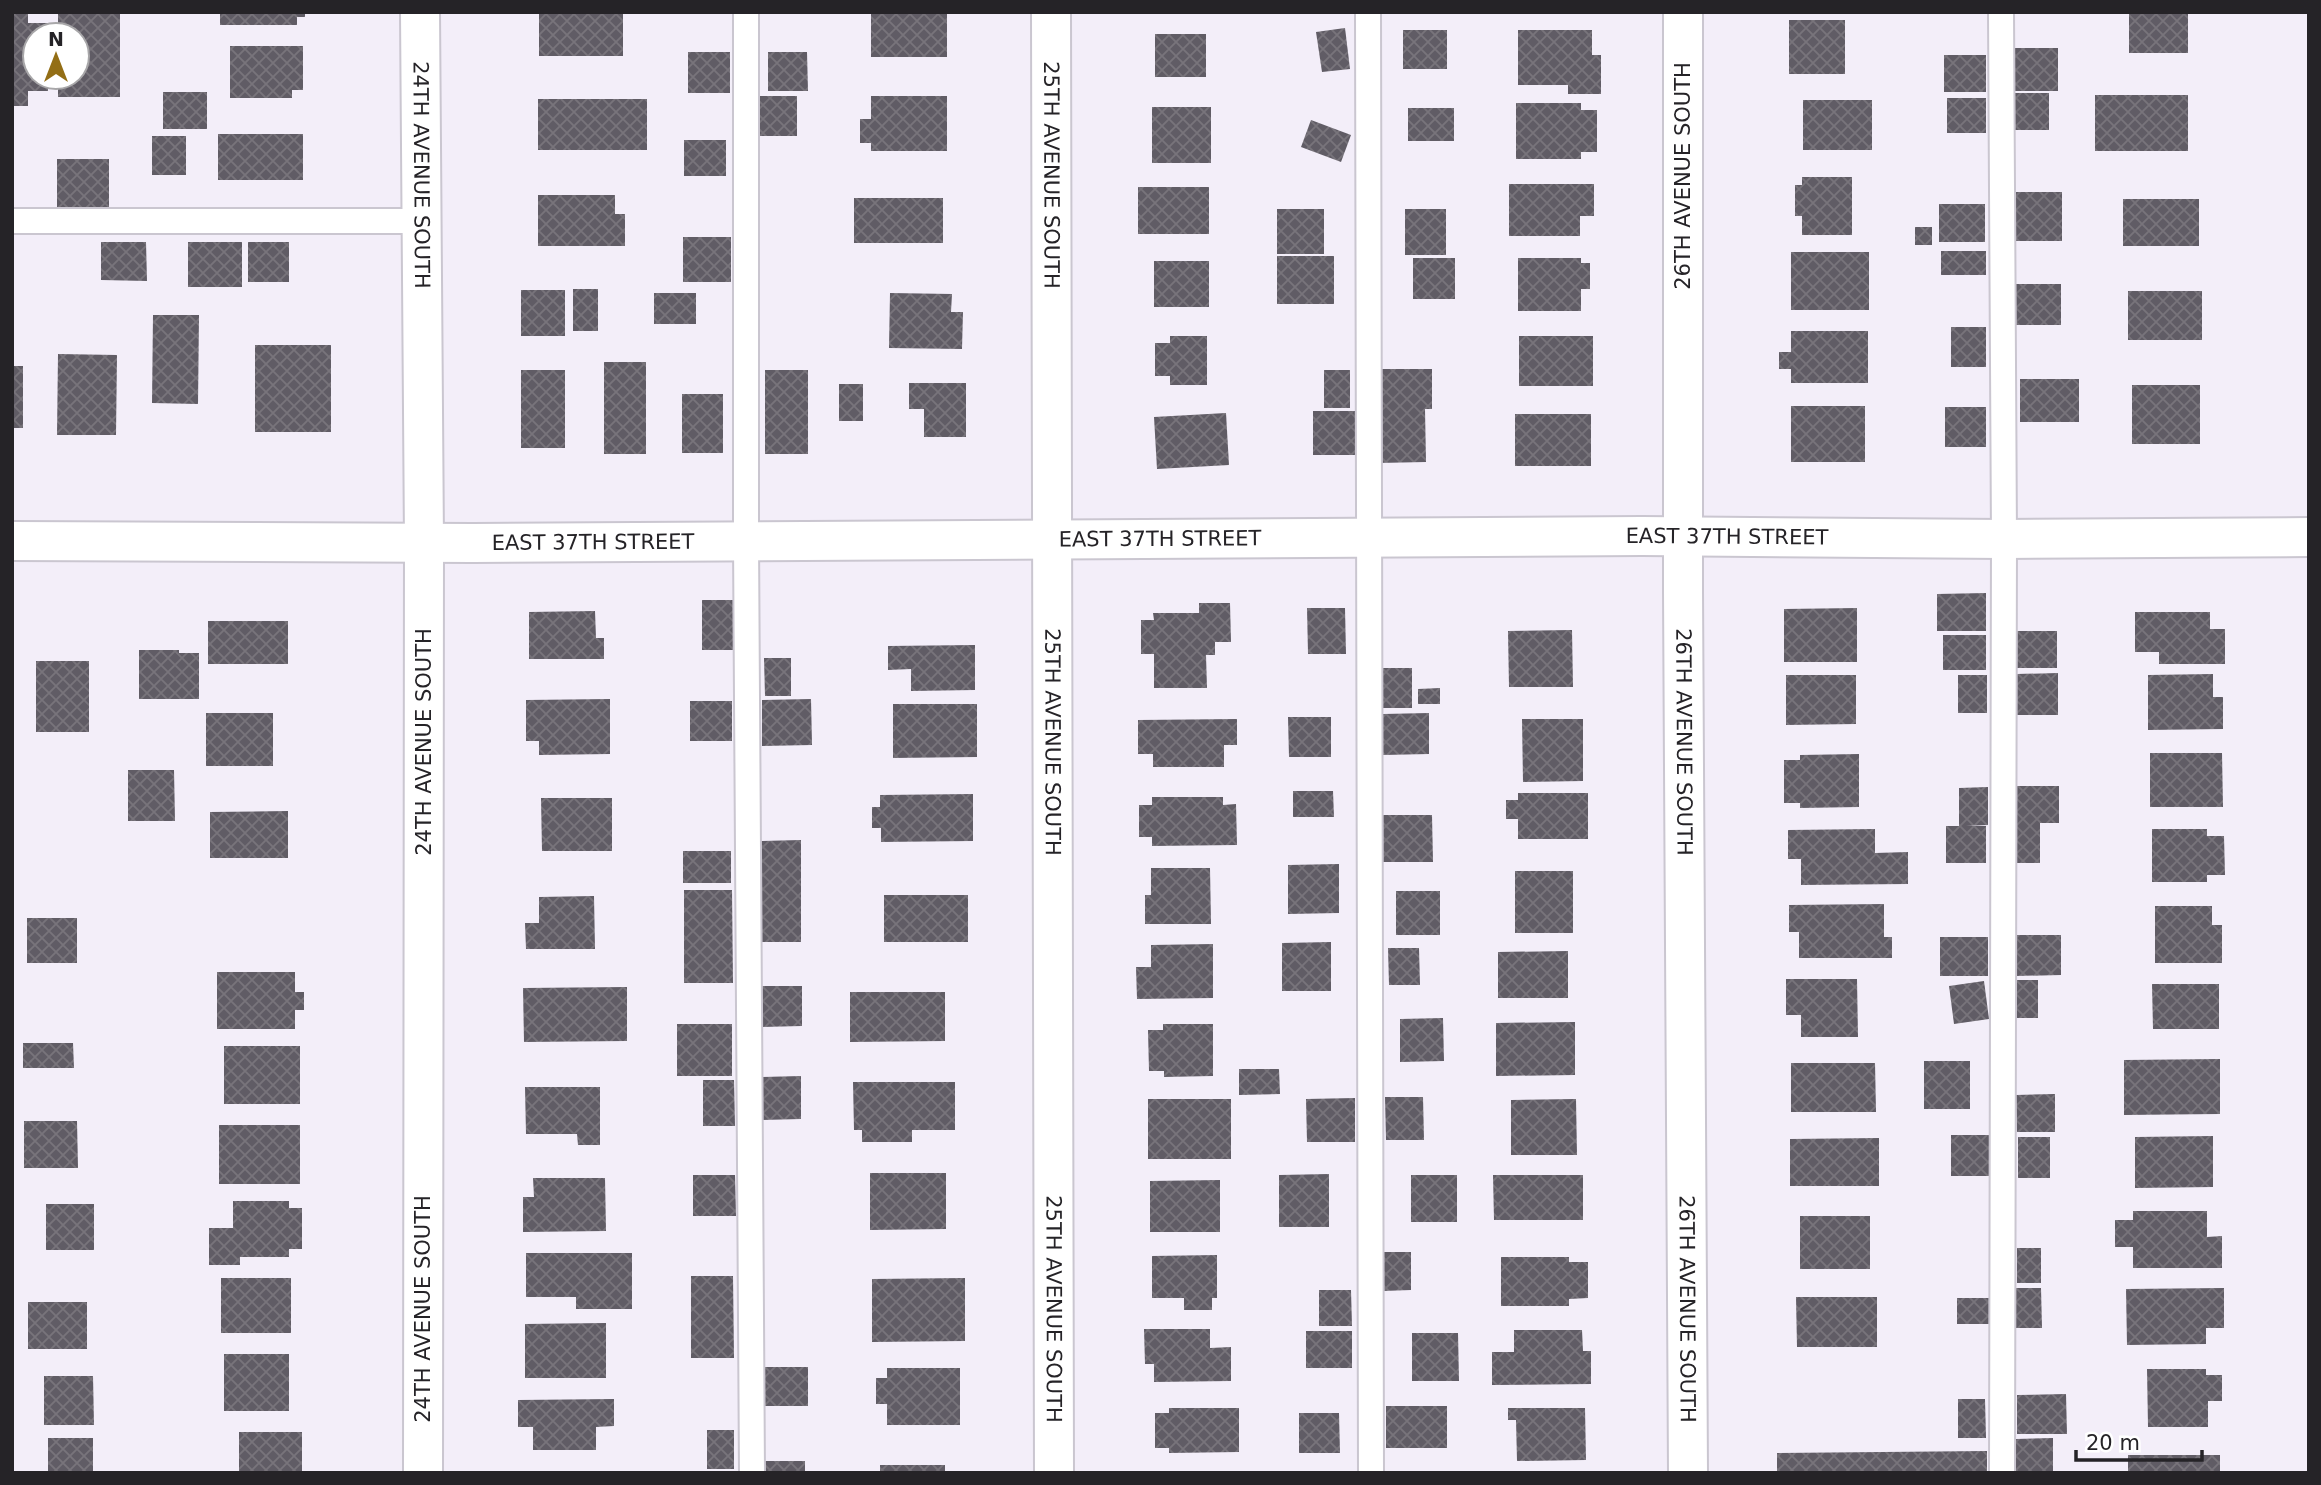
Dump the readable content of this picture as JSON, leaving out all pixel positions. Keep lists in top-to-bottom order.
{
  "streets": {
    "street": [
      "24TH AVENUE SOUTH",
      "25TH AVENUE SOUTH",
      "26TH AVENUE SOUTH",
      "EAST 37TH STREET"
    ]
  },
  "crossings": [
    ["24TH AVENUE SOUTH", "EAST 37TH STREET"],
    ["25TH AVENUE SOUTH", "EAST 37TH STREET"],
    ["26TH AVENUE SOUTH", "EAST 37TH STREET"]
  ],
  "scale_bar": "20 m",
  "north": "top"
}
